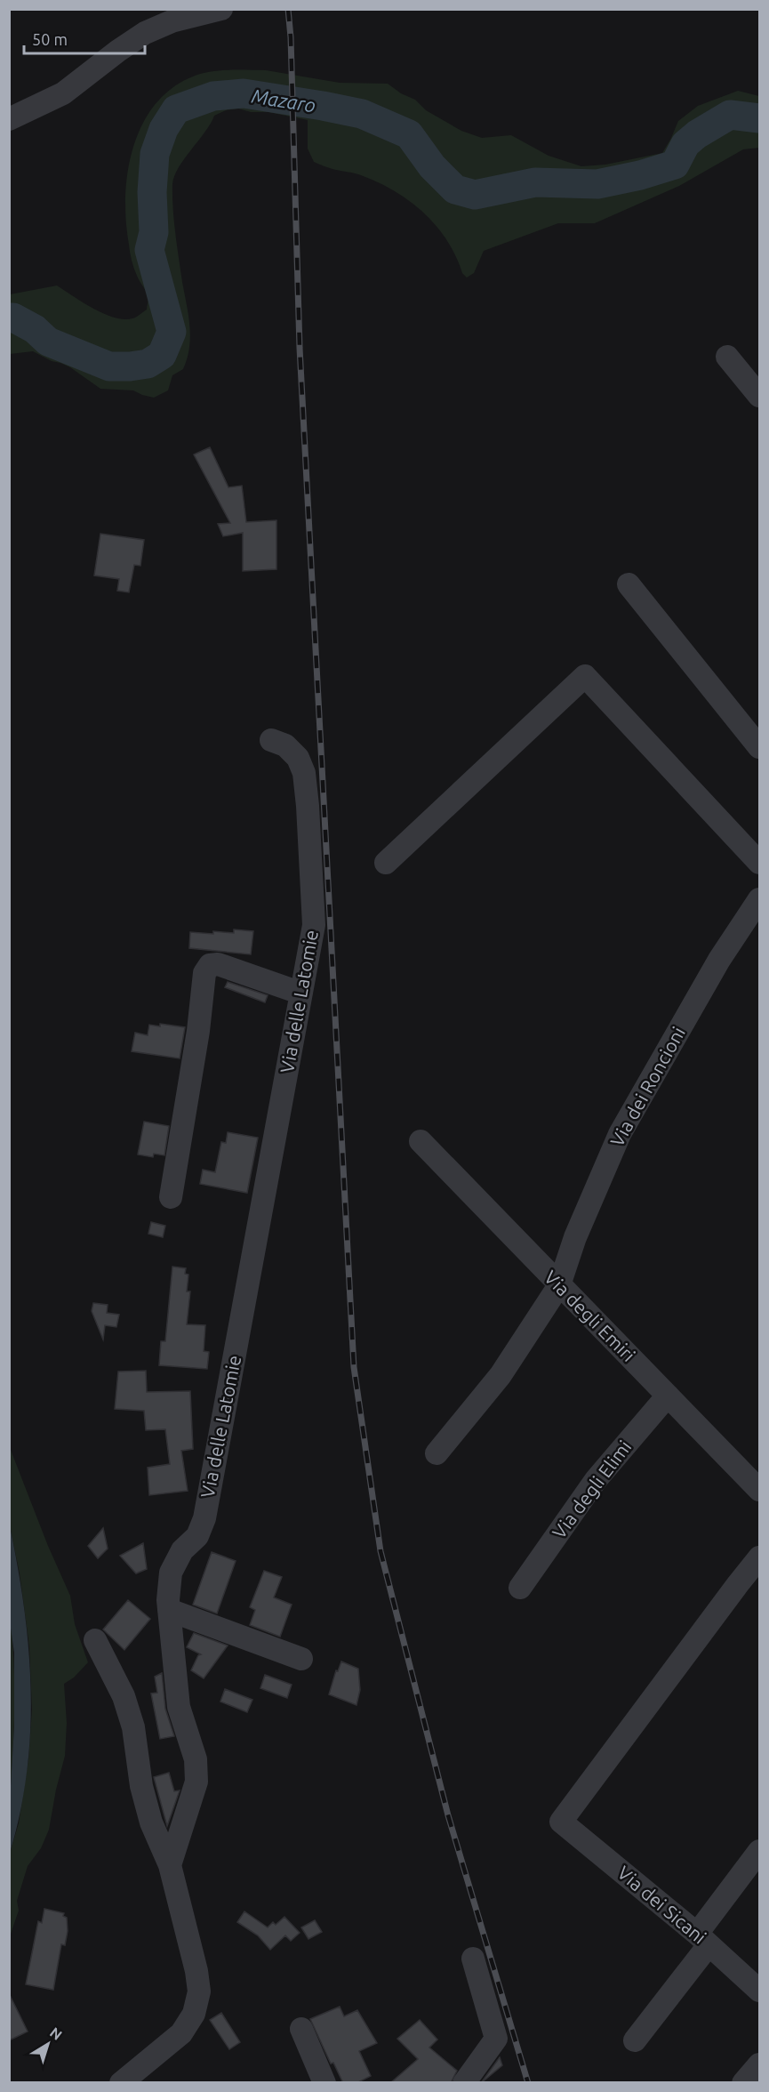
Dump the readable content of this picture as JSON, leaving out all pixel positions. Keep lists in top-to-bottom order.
{
  "streets": {
    "street": [
      "Via delle Latomie",
      "Via dei Roncioni",
      "Via degli Emiri",
      "Via degli Elimi",
      "Via dei Sicani"
    ]
  },
  "crossings": [
    ["Via dei Roncioni", "Via degli Emiri"],
    ["Via degli Emiri", "Via degli Elimi"]
  ],
  "water": ["Mazaro"],
  "scale_bar": "50 m",
  "north": "top right"
}
